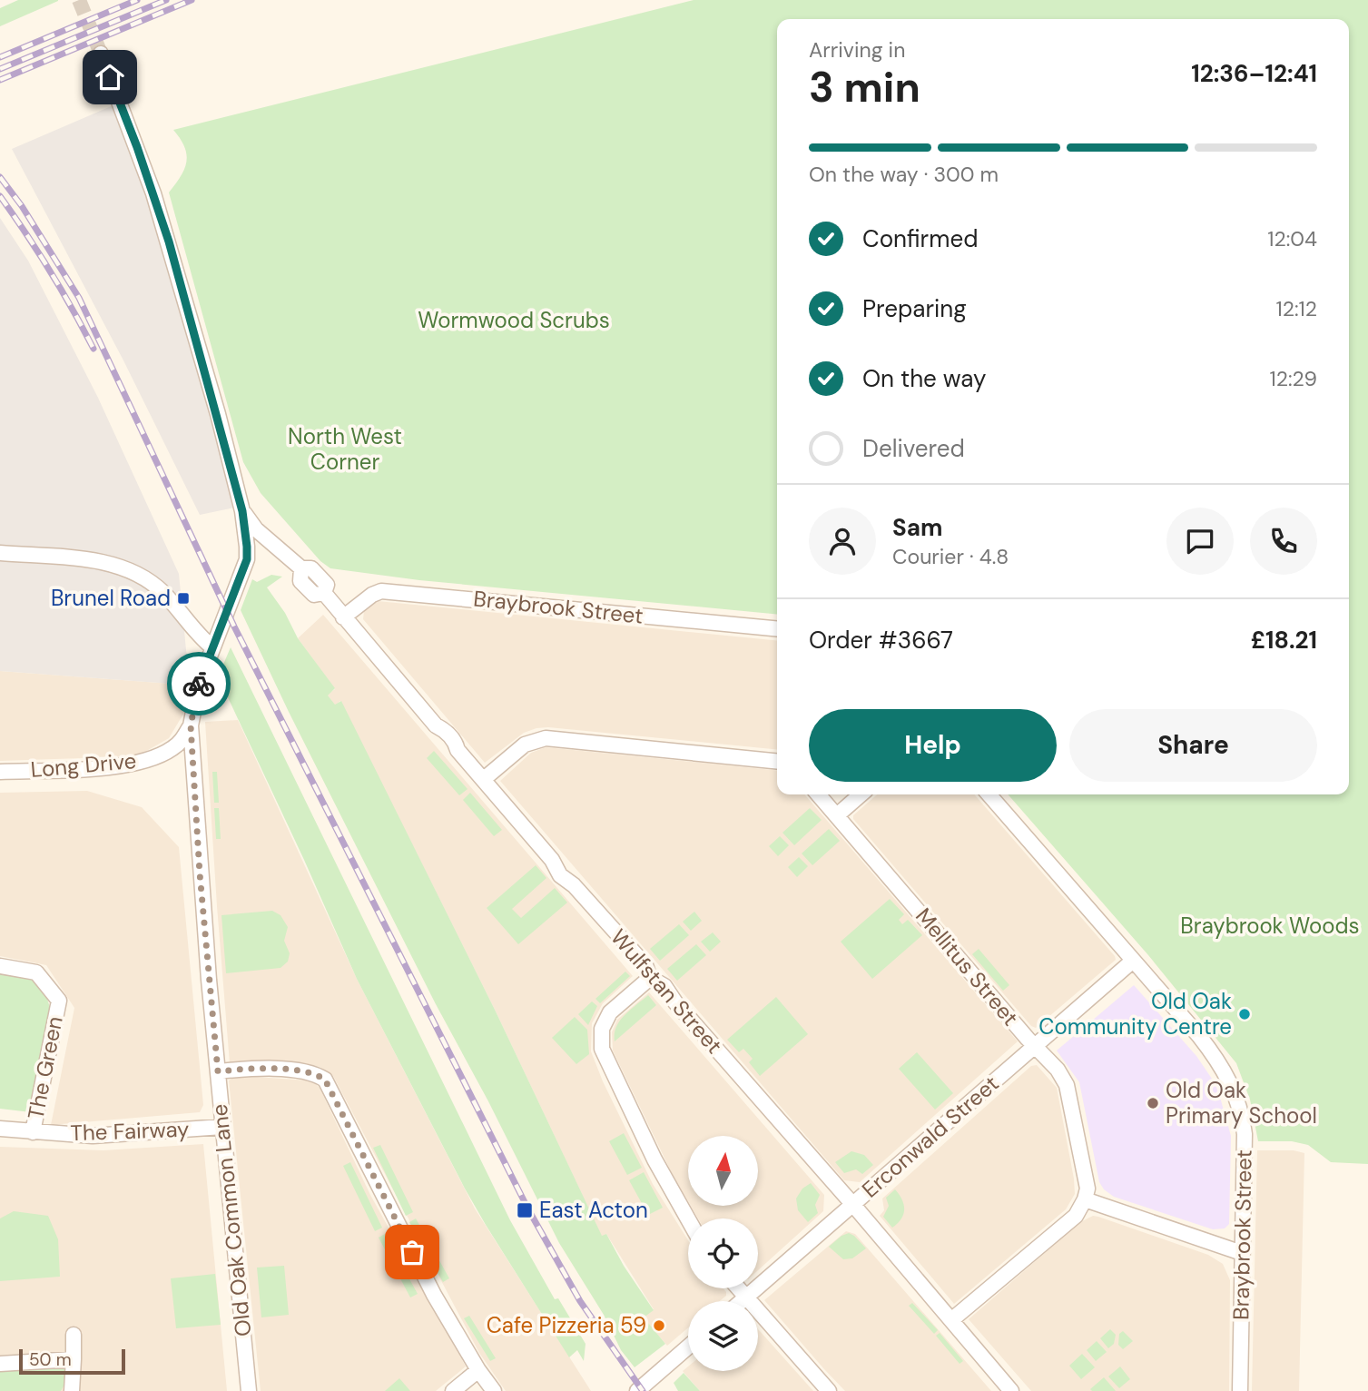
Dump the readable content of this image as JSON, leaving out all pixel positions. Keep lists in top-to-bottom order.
{
  "streets": {
    "street": [
      "Braybrook Street",
      "Long Drive",
      "Mellitus Street",
      "Wulfstan Street",
      "The Green",
      "The Fairway",
      "Erconwald Street",
      "Old Oak Common Lane"
    ]
  },
  "crossings": [
    ["Braybrook Street", "Wulfstan Street"],
    ["Braybrook Street", "Erconwald Street"],
    ["Long Drive", "Old Oak Common Lane"],
    ["Mellitus Street", "Erconwald Street"],
    ["Wulfstan Street", "Erconwald Street"],
    ["Wulfstan Street", "Old Oak Common Lane"],
    ["The Green", "The Fairway"],
    ["The Fairway", "Old Oak Common Lane"]
  ],
  "parks": ["Wormwood Scrubs", "North West Corner", "Braybrook Woods"],
  "places": {
    "transit": ["Brunel Road", "East Acton"],
    "other": ["Old Oak Community Centre", "Old Oak Primary School", "Cafe Pizzeria 59"]
  },
  "scale_bar": "50 m",
  "north": "top",
  "page": {
    "heading": ["3 min", "Arriving in", "12:36–12:41"],
    "panel": [
      "Sam",
      "Courier · 4.8",
      "Order #3667",
      "£18.21"
    ],
    "bar": "On the way · 300 m",
    "list": [
      ["Confirmed", "12:04"],
      ["Preparing", "12:12"],
      ["On the way", "12:29"],
      "Delivered"
    ],
    "buttons": ["Help", "Share"],
    "scale": "50 m"
  }
}
